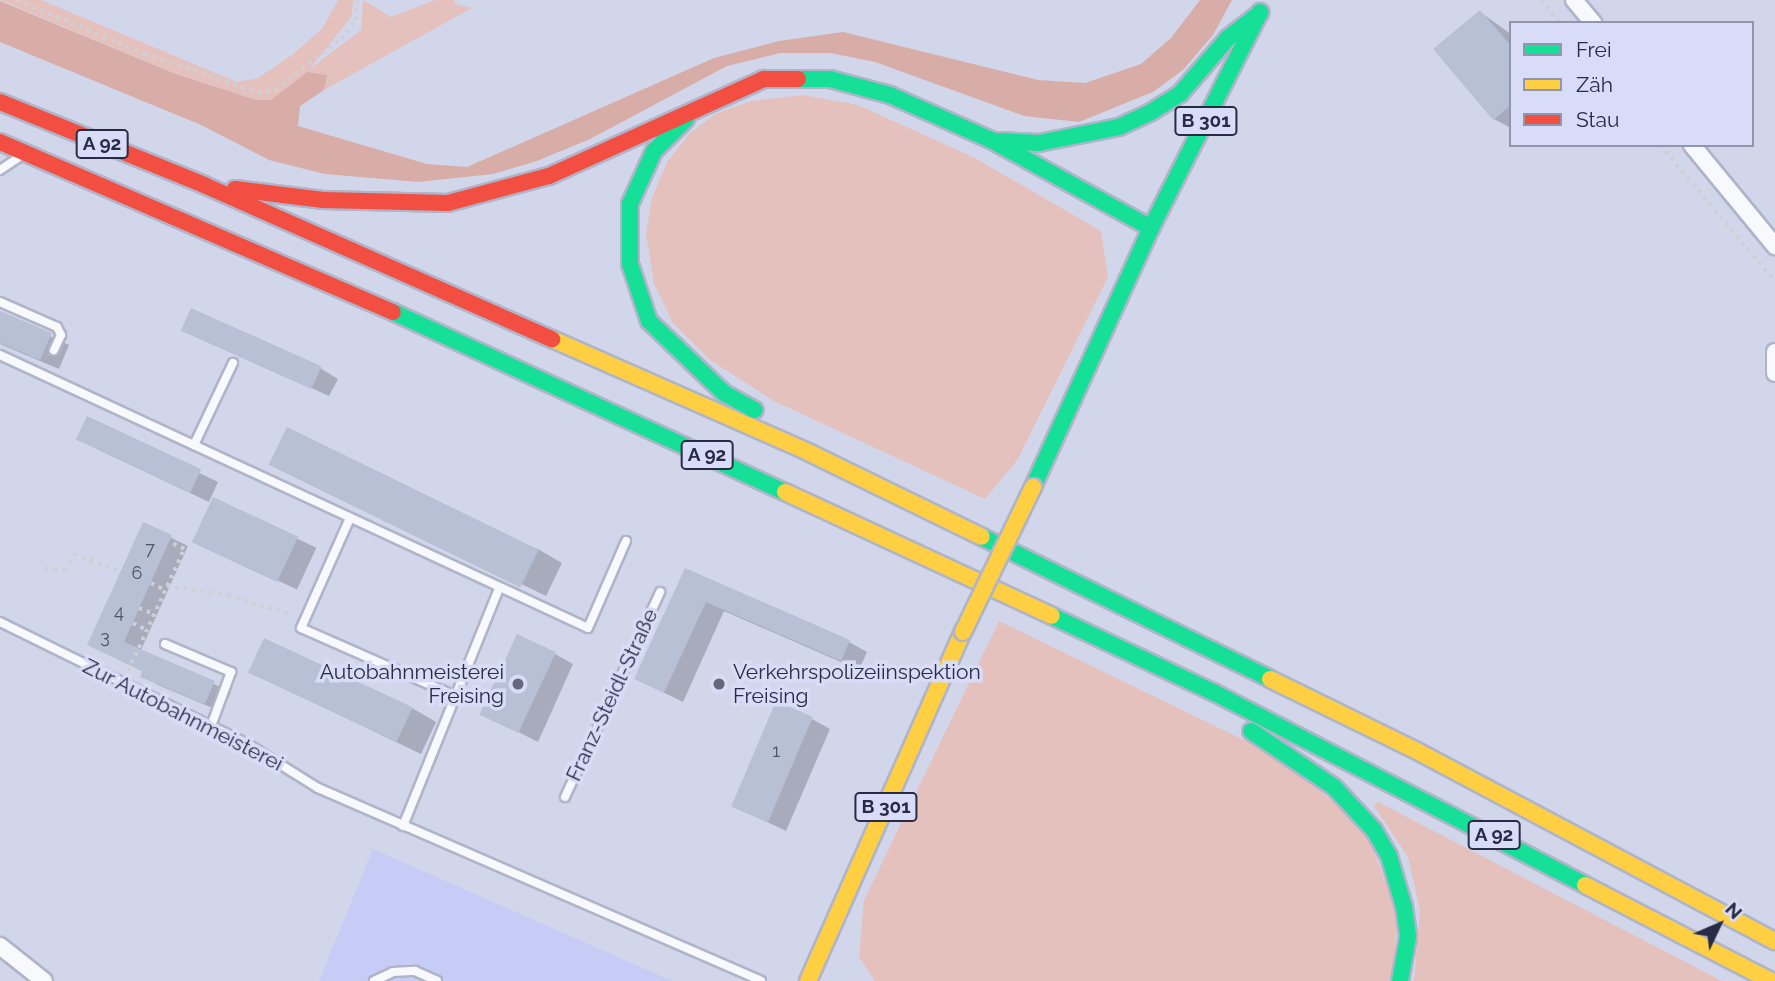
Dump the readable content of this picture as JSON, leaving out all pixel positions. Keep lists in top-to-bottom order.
{
  "streets": {
    "main road": ["B 301", "A 92"],
    "lane": ["Franz-Steidl-Straße", "Zur Autobahnmeisterei"]
  },
  "places": ["Autobahnmeisterei Freising", "Verkehrspolizeiinspektion Freising"],
  "house_numbers": [
    "7",
    "6",
    "4",
    "3",
    "1"
  ],
  "legend": ["Frei", "Zäh", "Stau"],
  "north": "top right"
}
